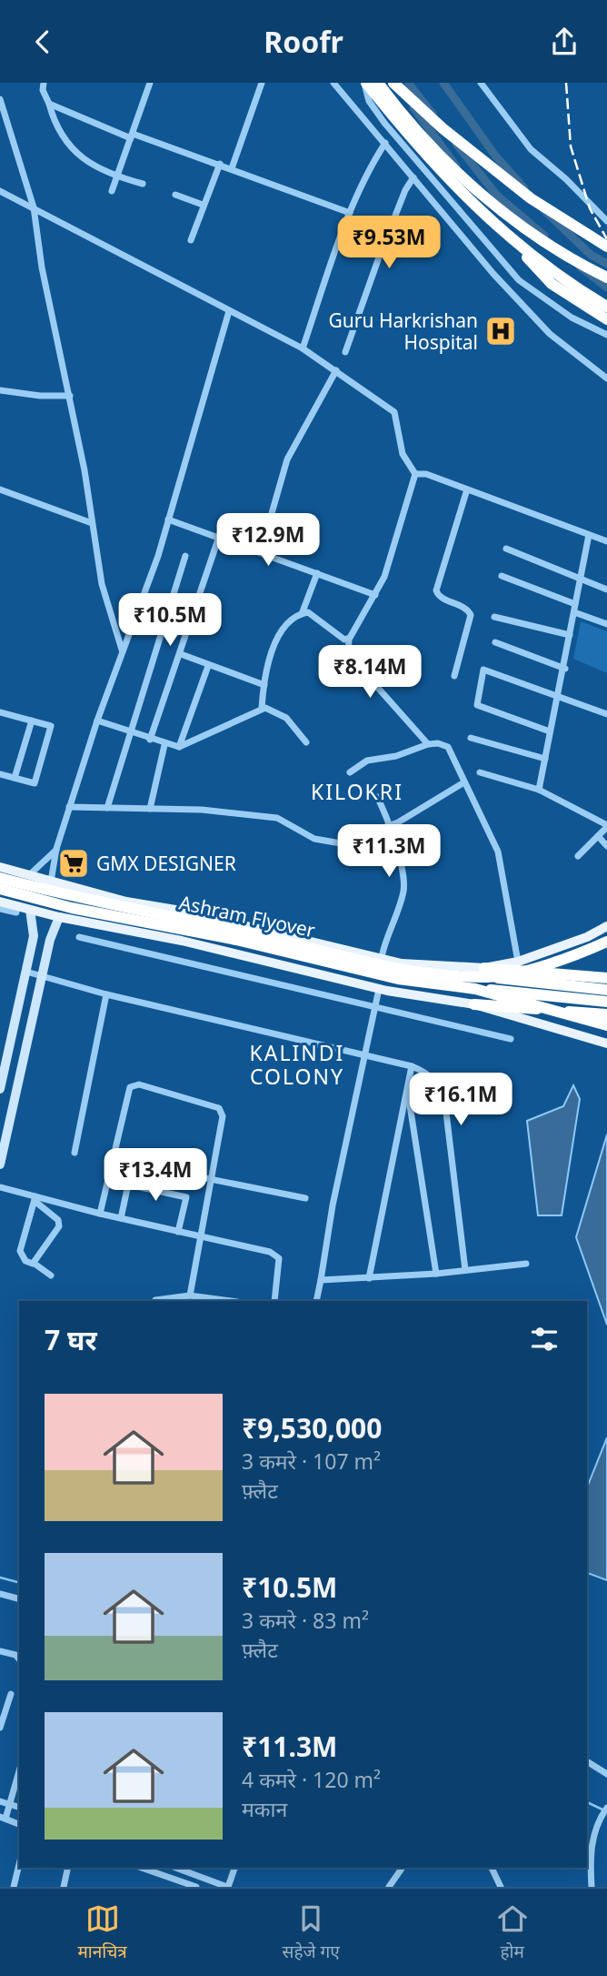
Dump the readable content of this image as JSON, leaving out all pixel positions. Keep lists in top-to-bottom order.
{
  "streets": {
    "highway": ["Ashram Flyover"]
  },
  "districts": ["KILOKRI", "KALINDI COLONY"],
  "places": {
    "hospital": ["Guru Harkrishan Hospital"],
    "supermarket": ["GMX DESIGNER"]
  },
  "page": {
    "header": "Roofr",
    "price": [
      "₹9.53M",
      "₹12.9M",
      "₹10.5M",
      "₹8.14M",
      "₹11.3M",
      "₹16.1M",
      "₹13.4M"
    ],
    "heading": "7 घर",
    "list": [
      {
        "name": "₹9,530,000",
        "note": "3 कमरे · 107 m² · फ़्लैट"
      },
      {
        "name": "₹10.5M",
        "note": "3 कमरे · 83 m² · फ़्लैट"
      },
      {
        "name": "₹11.3M",
        "note": "4 कमरे · 120 m² · मकान"
      }
    ],
    "tabs": ["मानचित्र", "सहेजे गए", "होम"]
  }
}
